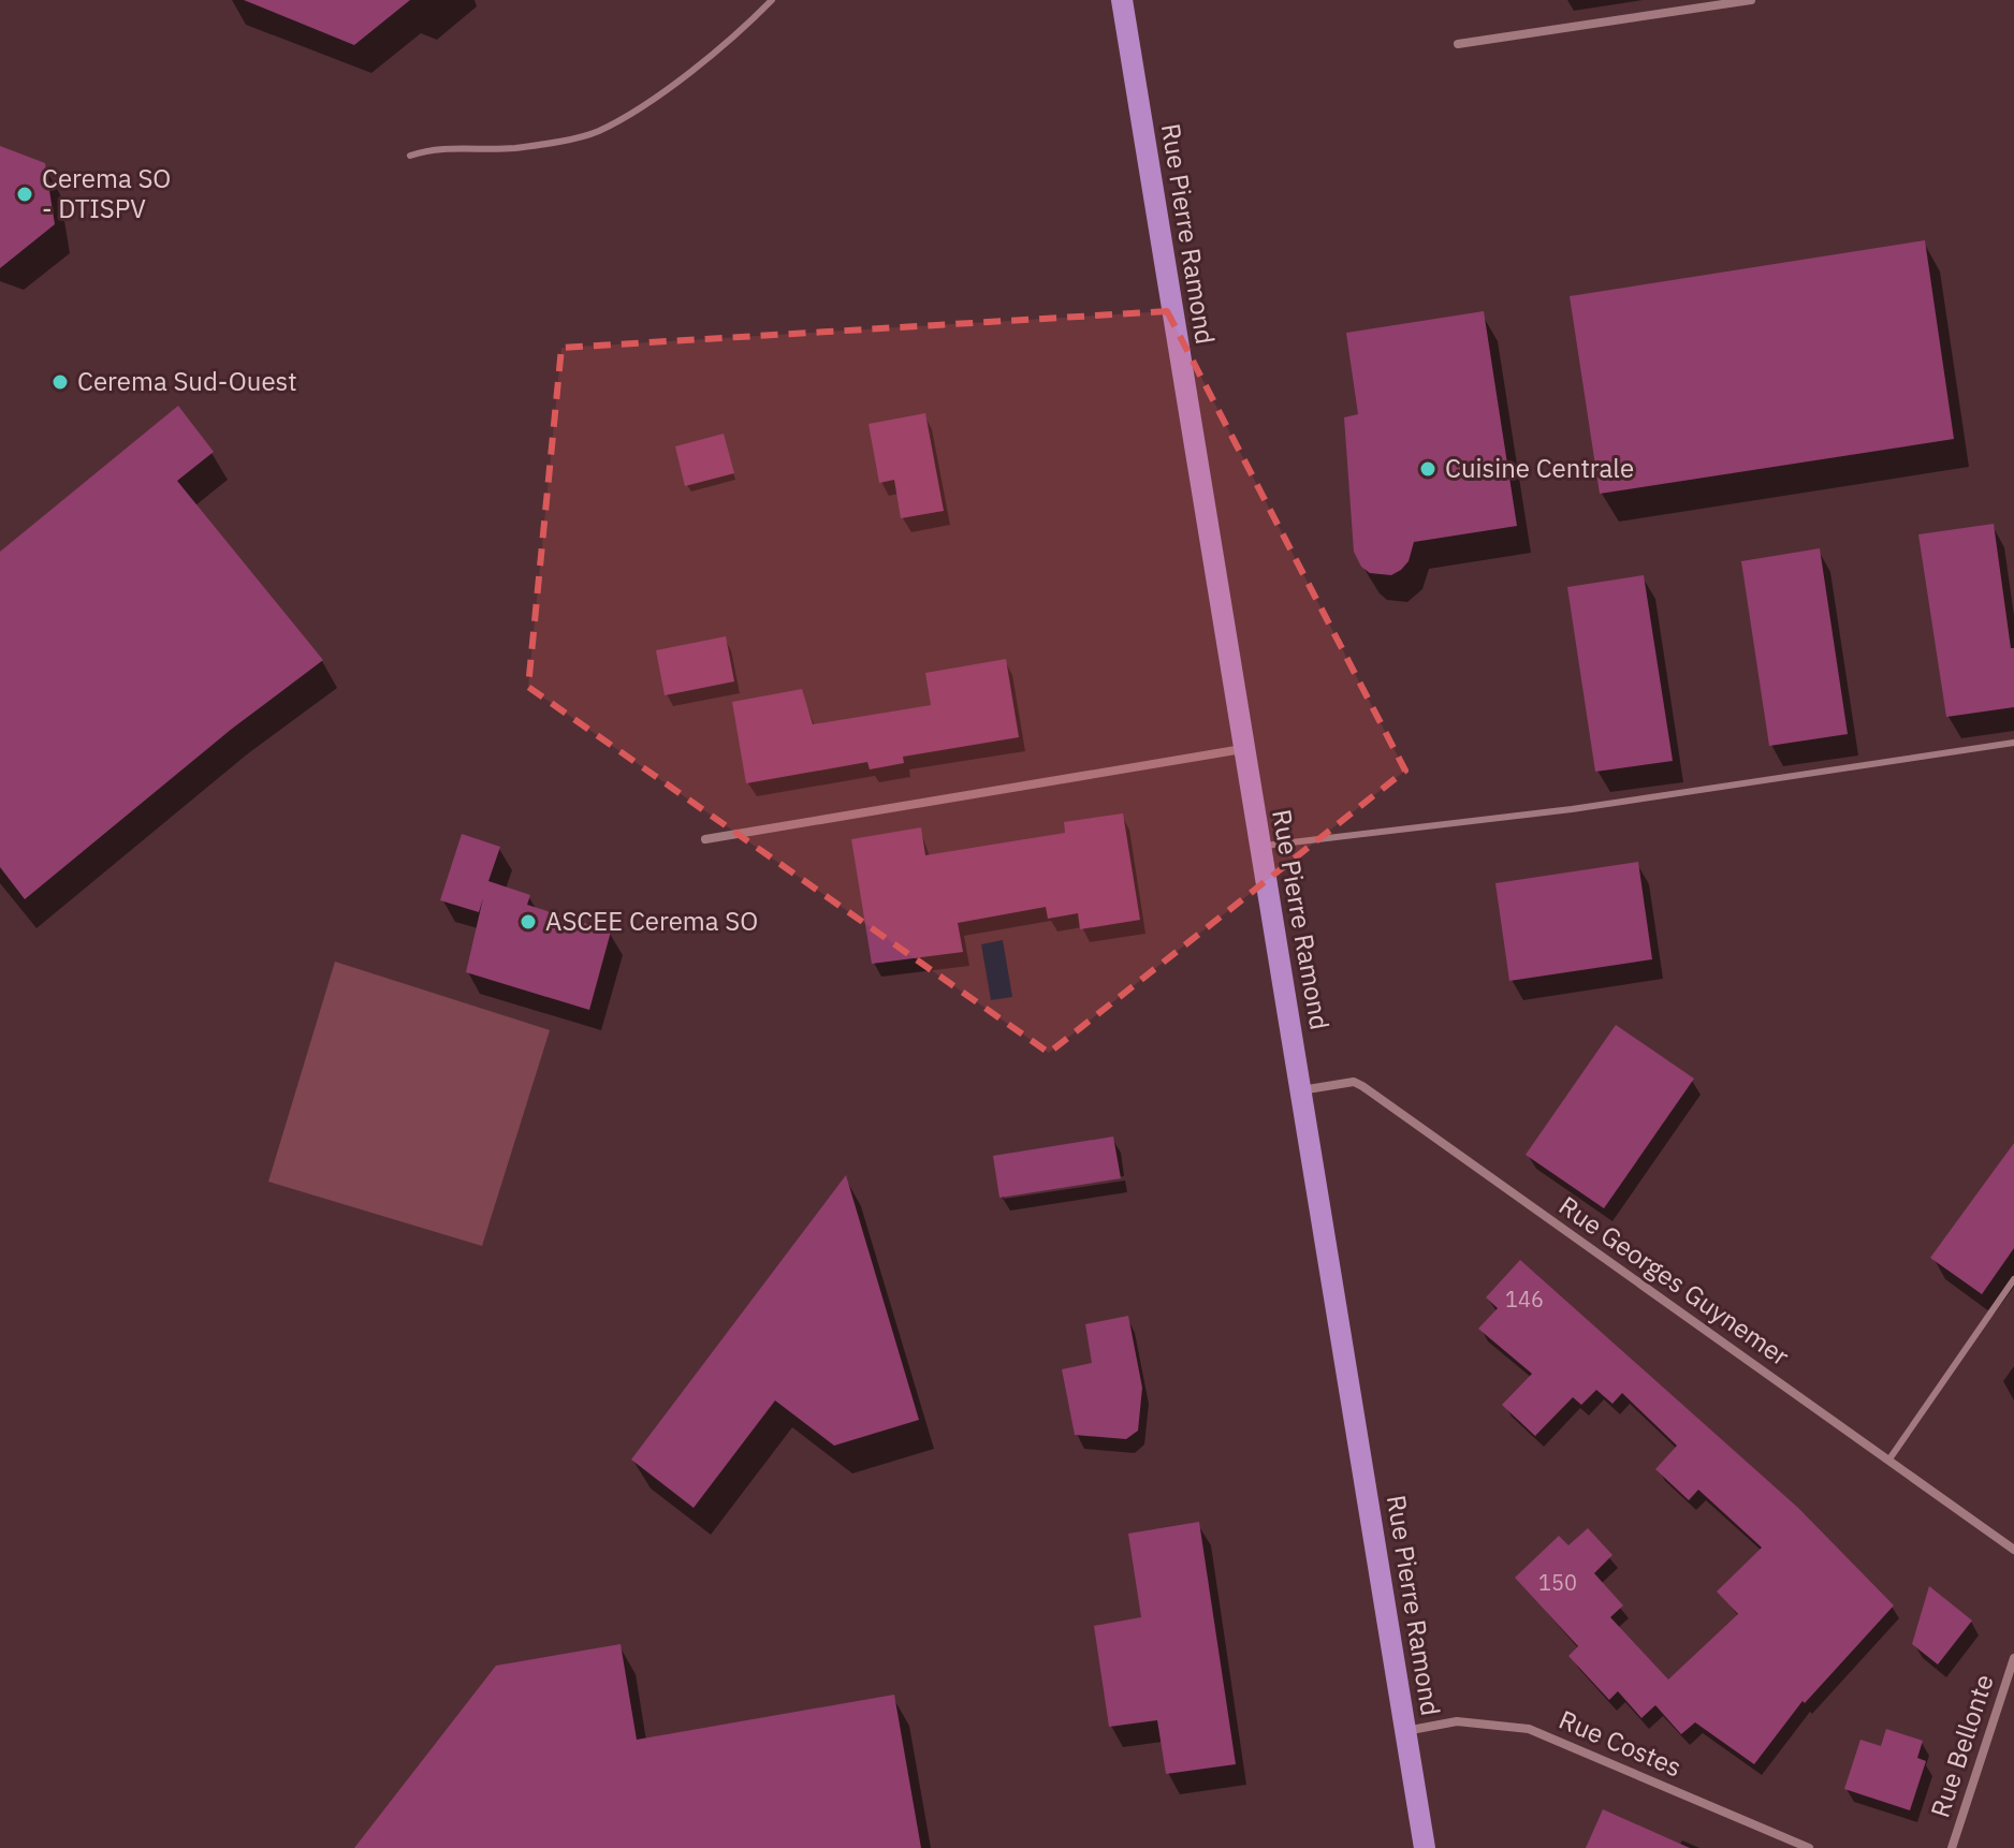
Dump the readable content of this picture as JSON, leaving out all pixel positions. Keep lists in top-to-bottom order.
{
  "streets": {
    "main road": ["Rue Pierre Ramond"],
    "street": ["Rue Georges Guynemer", "Rue Costes", "Rue Bellonte"]
  },
  "crossings": [
    ["Rue Pierre Ramond", "Rue Georges Guynemer"],
    ["Rue Pierre Ramond", "Rue Costes"]
  ],
  "places": [
    "Cerema SO - DTISPV",
    "Cerema Sud-Ouest",
    "Cuisine Centrale",
    "ASCEE Cerema SO"
  ],
  "house_numbers": ["146", "150"]
}
